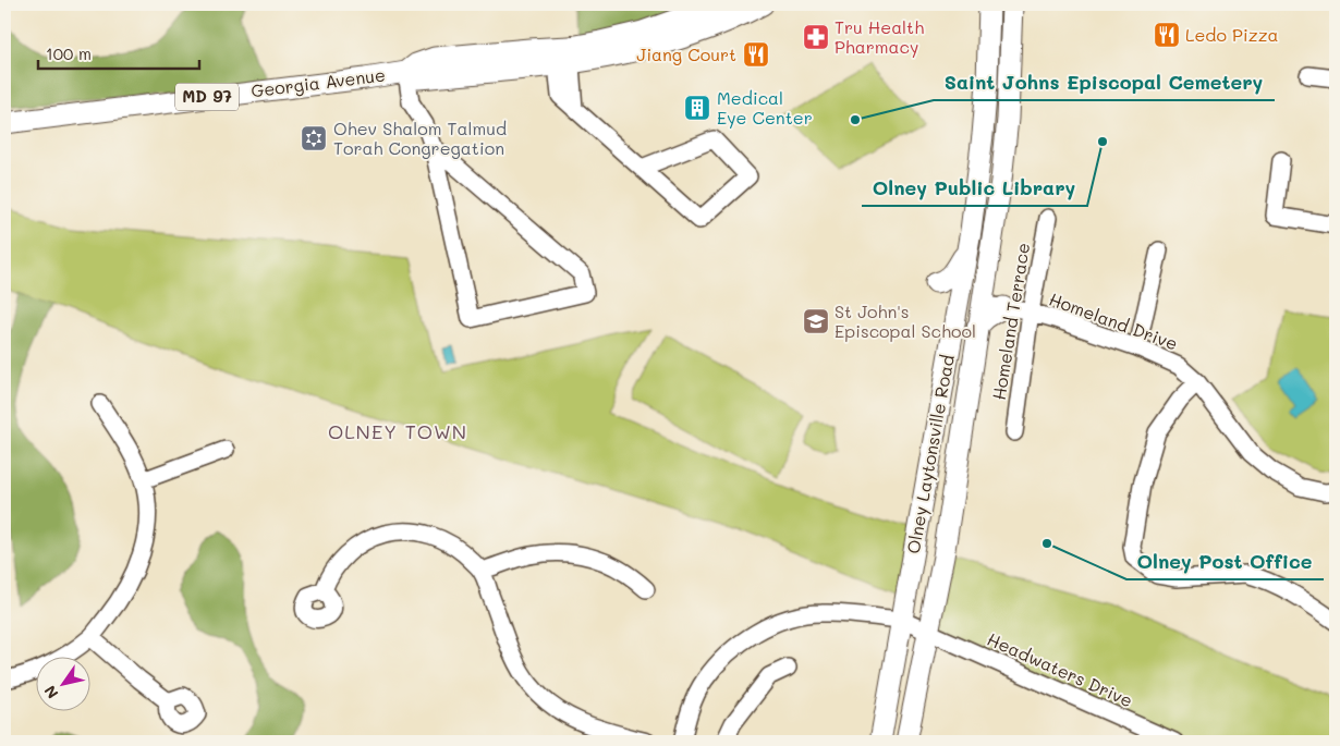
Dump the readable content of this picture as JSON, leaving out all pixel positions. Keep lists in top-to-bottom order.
{
  "streets": {
    "main road": ["Georgia Avenue", "MD 97", "Olney Laytonsville Road"],
    "street": ["Homeland Terrace", "Homeland Drive", "Headwaters Drive"]
  },
  "crossings": [
    ["Homeland Terrace", "Homeland Drive"],
    ["Homeland Drive", "Olney Laytonsville Road"],
    ["Olney Laytonsville Road", "Headwaters Drive"]
  ],
  "districts": ["OLNEY TOWN"],
  "places": {
    "restaurant": ["Ledo Pizza", "Jiang Court"],
    "pharmacy": ["Tru Health Pharmacy"],
    "building": ["Medical Eye Center"],
    "other": ["Saint Johns Episcopal Cemetery", "Olney Public Library", "Olney Post Office"],
    "synagogue": ["Ohev Shalom Talmud Torah Congregation"],
    "school or university": ["St John's Episcopal School"]
  },
  "scale_bar": "100 m",
  "north": "bottom left"
}
